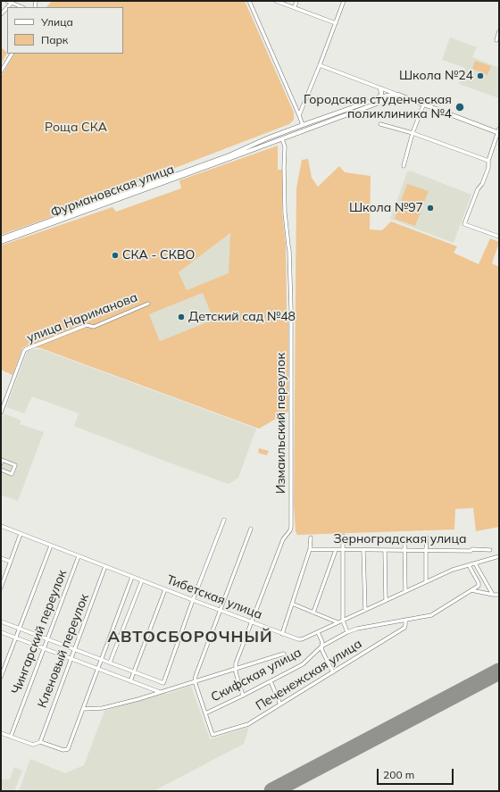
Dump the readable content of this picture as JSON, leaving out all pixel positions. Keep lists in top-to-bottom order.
{
  "streets": {
    "main road": ["Фурмановская улица"],
    "street": [
      "улица Нариманова",
      "Измаильский переулок",
      "Зерноградская улица",
      "Тибетская улица",
      "Чингарский переулок",
      "Кленовый переулок",
      "Скифская улица",
      "Печенежская улица"
    ]
  },
  "crossings": [
    ["Измаильский переулок", "Тибетская улица"],
    ["Измаильский переулок", "Скифская улица"],
    ["Тибетская улица", "Чингарский переулок"],
    ["Тибетская улица", "Кленовый переулок"],
    ["Скифская улица", "Печенежская улица"]
  ],
  "districts": ["АВТОСБОРОЧНЫЙ"],
  "parks": ["Роща СКА"],
  "places": [
    "Школа №24",
    "Городская студенческая поликлиника №4",
    "Школа №97",
    "СКА - СКВО",
    "Детский сад №48"
  ],
  "legend": ["Улица", "Парк"],
  "scale_bar": "200 m"
}
